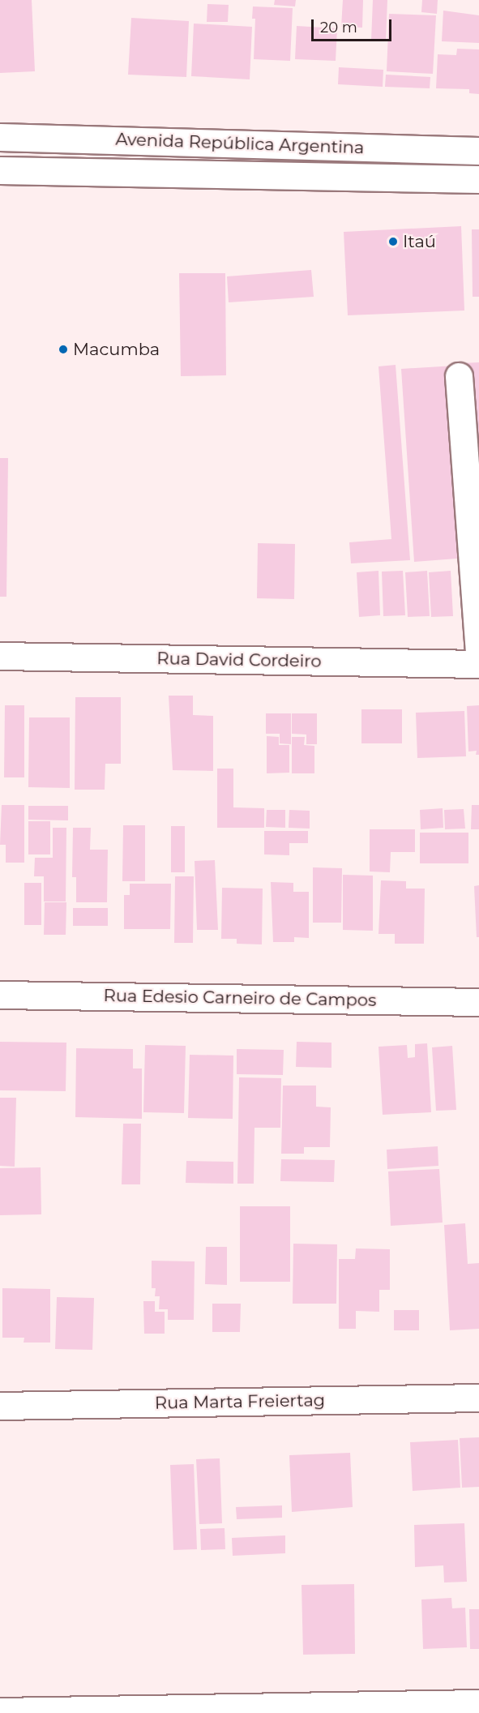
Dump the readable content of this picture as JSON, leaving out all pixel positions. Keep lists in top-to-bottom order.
{
  "streets": {
    "street": [
      "Avenida República Argentina",
      "Rua David Cordeiro",
      "Rua Edesio Carneiro de Campos",
      "Rua Marta Freiertag"
    ]
  },
  "places": ["Itaú", "Macumba"],
  "scale_bar": "20 m"
}
